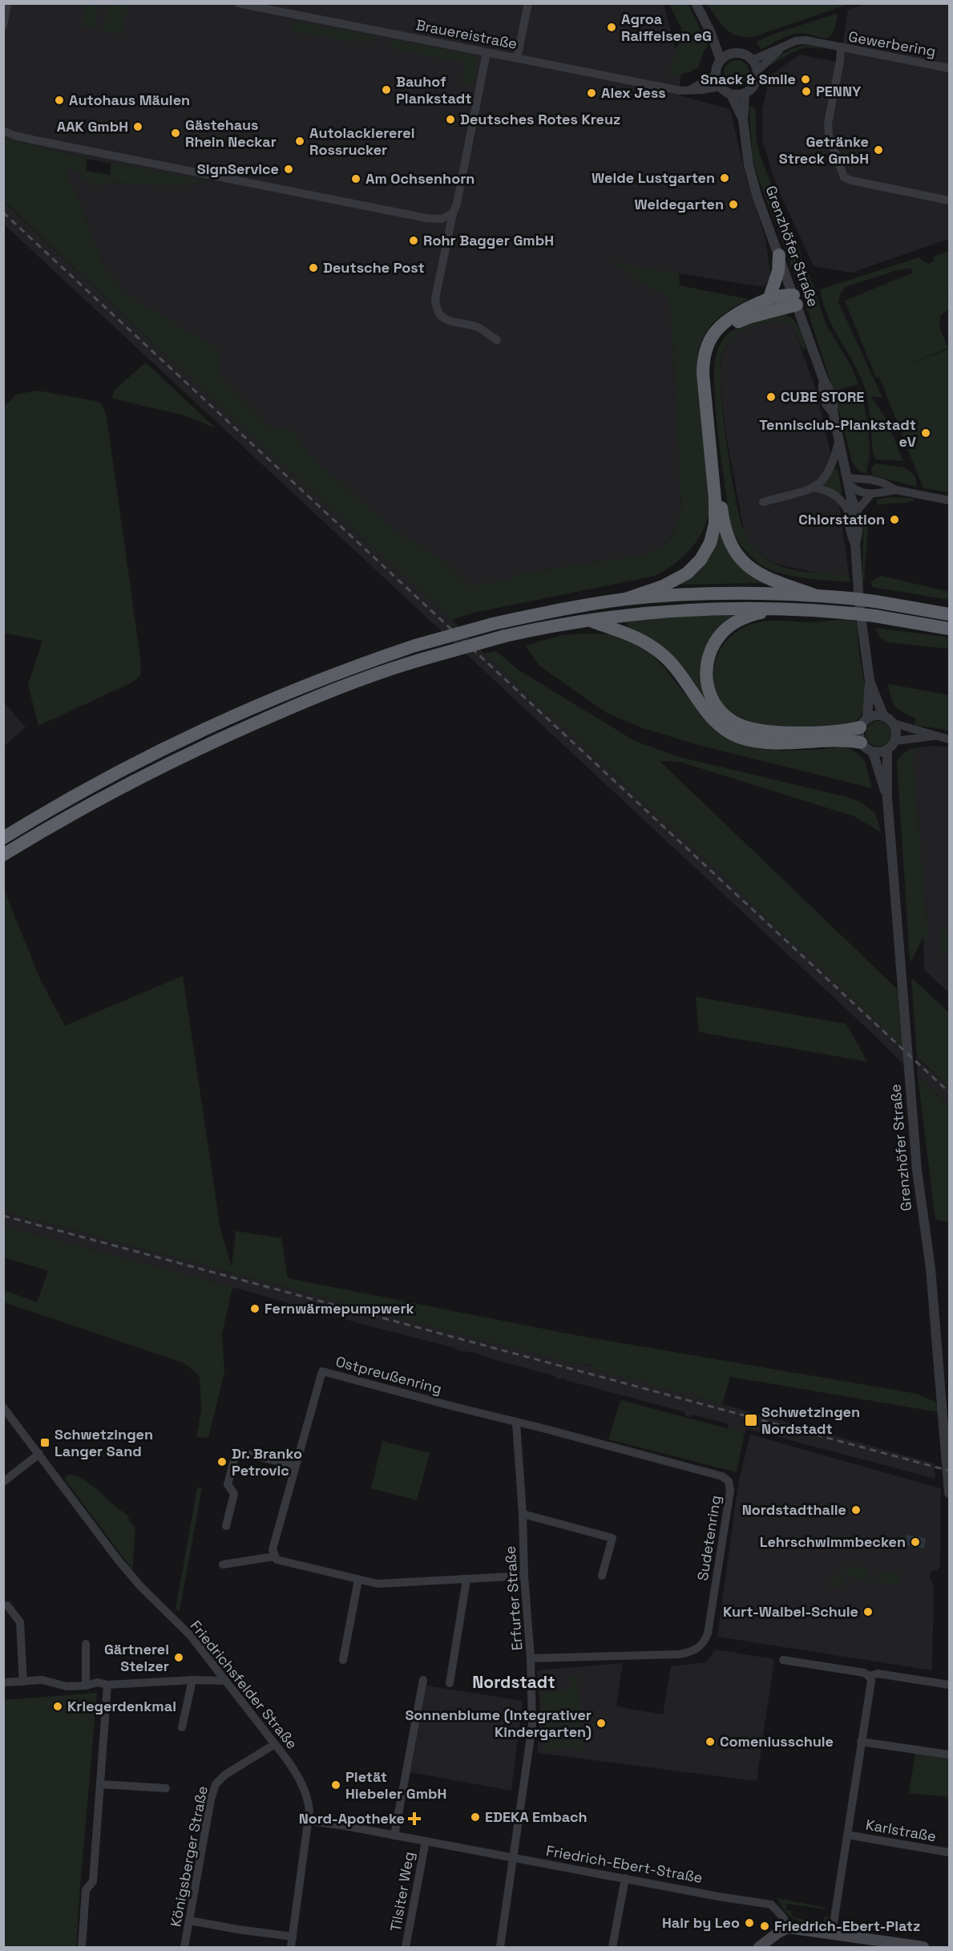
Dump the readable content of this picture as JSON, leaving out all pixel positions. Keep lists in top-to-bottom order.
{
  "streets": {
    "street": [
      "Brauereistraße",
      "Gewerbering",
      "Grenzhöfer Straße",
      "Ostpreußenring",
      "Sudetenring",
      "Erfurter Straße",
      "Friedrichsfelder Straße",
      "Karlstraße",
      "Königsberger Straße",
      "Friedrich-Ebert-Straße",
      "Tilsiter Weg"
    ]
  },
  "crossings": [
    ["Brauereistraße", "Grenzhöfer Straße"],
    ["Ostpreußenring", "Sudetenring"],
    ["Ostpreußenring", "Erfurter Straße"],
    ["Sudetenring", "Erfurter Straße"],
    ["Erfurter Straße", "Friedrich-Ebert-Straße"],
    ["Friedrichsfelder Straße", "Königsberger Straße"],
    ["Friedrichsfelder Straße", "Friedrich-Ebert-Straße"],
    ["Friedrich-Ebert-Straße", "Tilsiter Weg"]
  ],
  "districts": ["Nordstadt"],
  "places": {
    "other": [
      "Agroa Raiffeisen eG",
      "Snack & Smile",
      "Bauhof Plankstadt",
      "PENNY",
      "Alex Jess",
      "Autohaus Mäulen",
      "Deutsches Rotes Kreuz",
      "AAK GmbH",
      "Gästehaus Rhein Neckar",
      "Autolackiererei Rossrucker",
      "Getränke Streck GmbH",
      "SignService",
      "Welde Lustgarten",
      "Am Ochsenhorn",
      "Weldegarten",
      "Rohr Bagger GmbH",
      "Deutsche Post",
      "CUBE STORE",
      "Tennisclub-Plankstadt eV",
      "Chlorstation",
      "Fernwärmepumpwerk",
      "Dr. Branko Petrovic",
      "Nordstadthalle",
      "Lehrschwimmbecken",
      "Kurt-Waibel-Schule",
      "Gärtnerei Stelzer",
      "Kriegerdenkmal",
      "Sonnenblume (Integrativer Kindergarten)",
      "Comeniusschule",
      "Pietät Hiebeler GmbH",
      "EDEKA Embach",
      "Hair by Leo",
      "Friedrich-Ebert-Platz"
    ],
    "transit": ["Schwetzingen Nordstadt", "Schwetzingen Langer Sand"],
    "health": ["Nord-Apotheke"]
  }
}
